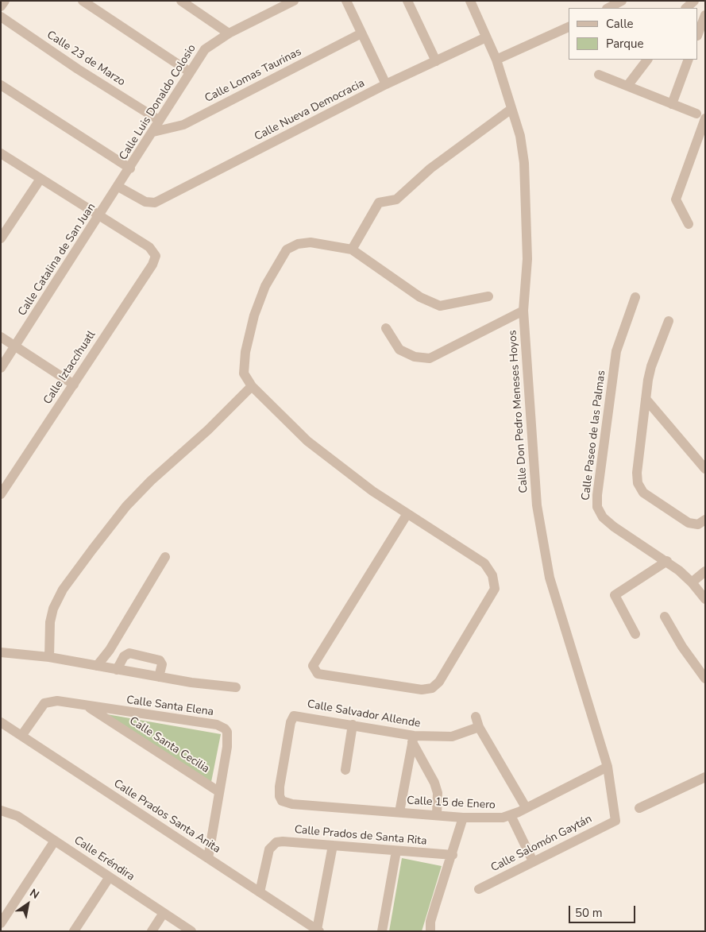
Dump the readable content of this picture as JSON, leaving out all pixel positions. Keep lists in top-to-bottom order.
{
  "streets": {
    "street": [
      "Calle 23 de Marzo",
      "Calle Lomas Taurinas",
      "Calle Luis Donaldo Colosio",
      "Calle Nueva Democracia",
      "Calle Catalina de San Juan",
      "Calle Iztaccíhuatl",
      "Calle Don Pedro Meneses Hoyos",
      "Calle Paseo de las Palmas",
      "Calle Santa Elena",
      "Calle Salvador Allende",
      "Calle Santa Cecilia",
      "Calle 15 de Enero",
      "Calle Prados Santa Anita",
      "Calle Prados de Santa Rita",
      "Calle Salomón Gaytán",
      "Calle Eréndira"
    ]
  },
  "crossings": [
    ["Calle 23 de Marzo", "Calle Luis Donaldo Colosio"],
    ["Calle Lomas Taurinas", "Calle Luis Donaldo Colosio"],
    ["Calle Luis Donaldo Colosio", "Calle Nueva Democracia"],
    ["Calle Luis Donaldo Colosio", "Calle Catalina de San Juan"],
    ["Calle Nueva Democracia", "Calle Catalina de San Juan"],
    ["Calle Nueva Democracia", "Calle Don Pedro Meneses Hoyos"],
    ["Calle Catalina de San Juan", "Calle Iztaccíhuatl"],
    ["Calle Don Pedro Meneses Hoyos", "Calle 15 de Enero"],
    ["Calle Don Pedro Meneses Hoyos", "Calle Salomón Gaytán"],
    ["Calle Santa Elena", "Calle Santa Cecilia"],
    ["Calle Santa Elena", "Calle Prados Santa Anita"],
    ["Calle Salvador Allende", "Calle 15 de Enero"],
    ["Calle Prados Santa Anita", "Calle Prados de Santa Rita"]
  ],
  "legend": ["Calle", "Parque"],
  "scale_bar": "50 m",
  "north": "top right"
}
